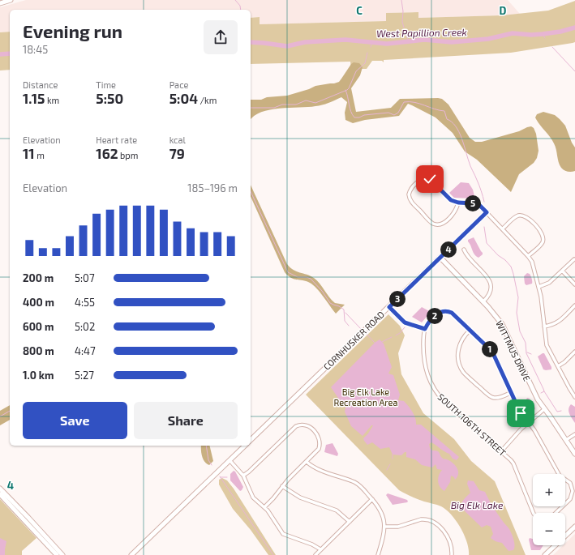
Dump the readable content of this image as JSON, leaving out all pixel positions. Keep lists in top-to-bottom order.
{
  "streets": {
    "street": ["CORNHUSKER ROAD", "WITTMUS DRIVE", "SOUTH 106TH STREET"]
  },
  "crossings": [
    ["CORNHUSKER ROAD", "WITTMUS DRIVE"]
  ],
  "water": ["West Papillion Creek", "Big Elk Lake"],
  "parks": ["Big Elk Lake Recreation Area"],
  "page": {
    "heading": ["Evening run", "18:45"],
    "stats": [
      ["Distance", "1.15 km"],
      ["Time", "5:50"],
      ["Pace", "5:04 /km"],
      ["Elevation", "11 m"],
      ["Heart rate", "162 bpm"],
      ["kcal", "79"]
    ],
    "chart": ["Elevation", "185–196 m"],
    "pins": [
      "5",
      "4",
      "3",
      "2",
      "1"
    ],
    "list": [
      {
        "name": "200 m",
        "note": "5:07"
      },
      {
        "name": "400 m",
        "note": "4:55"
      },
      {
        "name": "600 m",
        "note": "5:02"
      },
      {
        "name": "800 m",
        "note": "4:47"
      },
      {
        "name": "1.0 km",
        "note": "5:27"
      }
    ],
    "buttons": ["Save", "Share"],
    "map_buttons": ["+", "−"]
  },
  "grid": {
    "columns": ["C", "D"],
    "rows": ["4"]
  }
}
